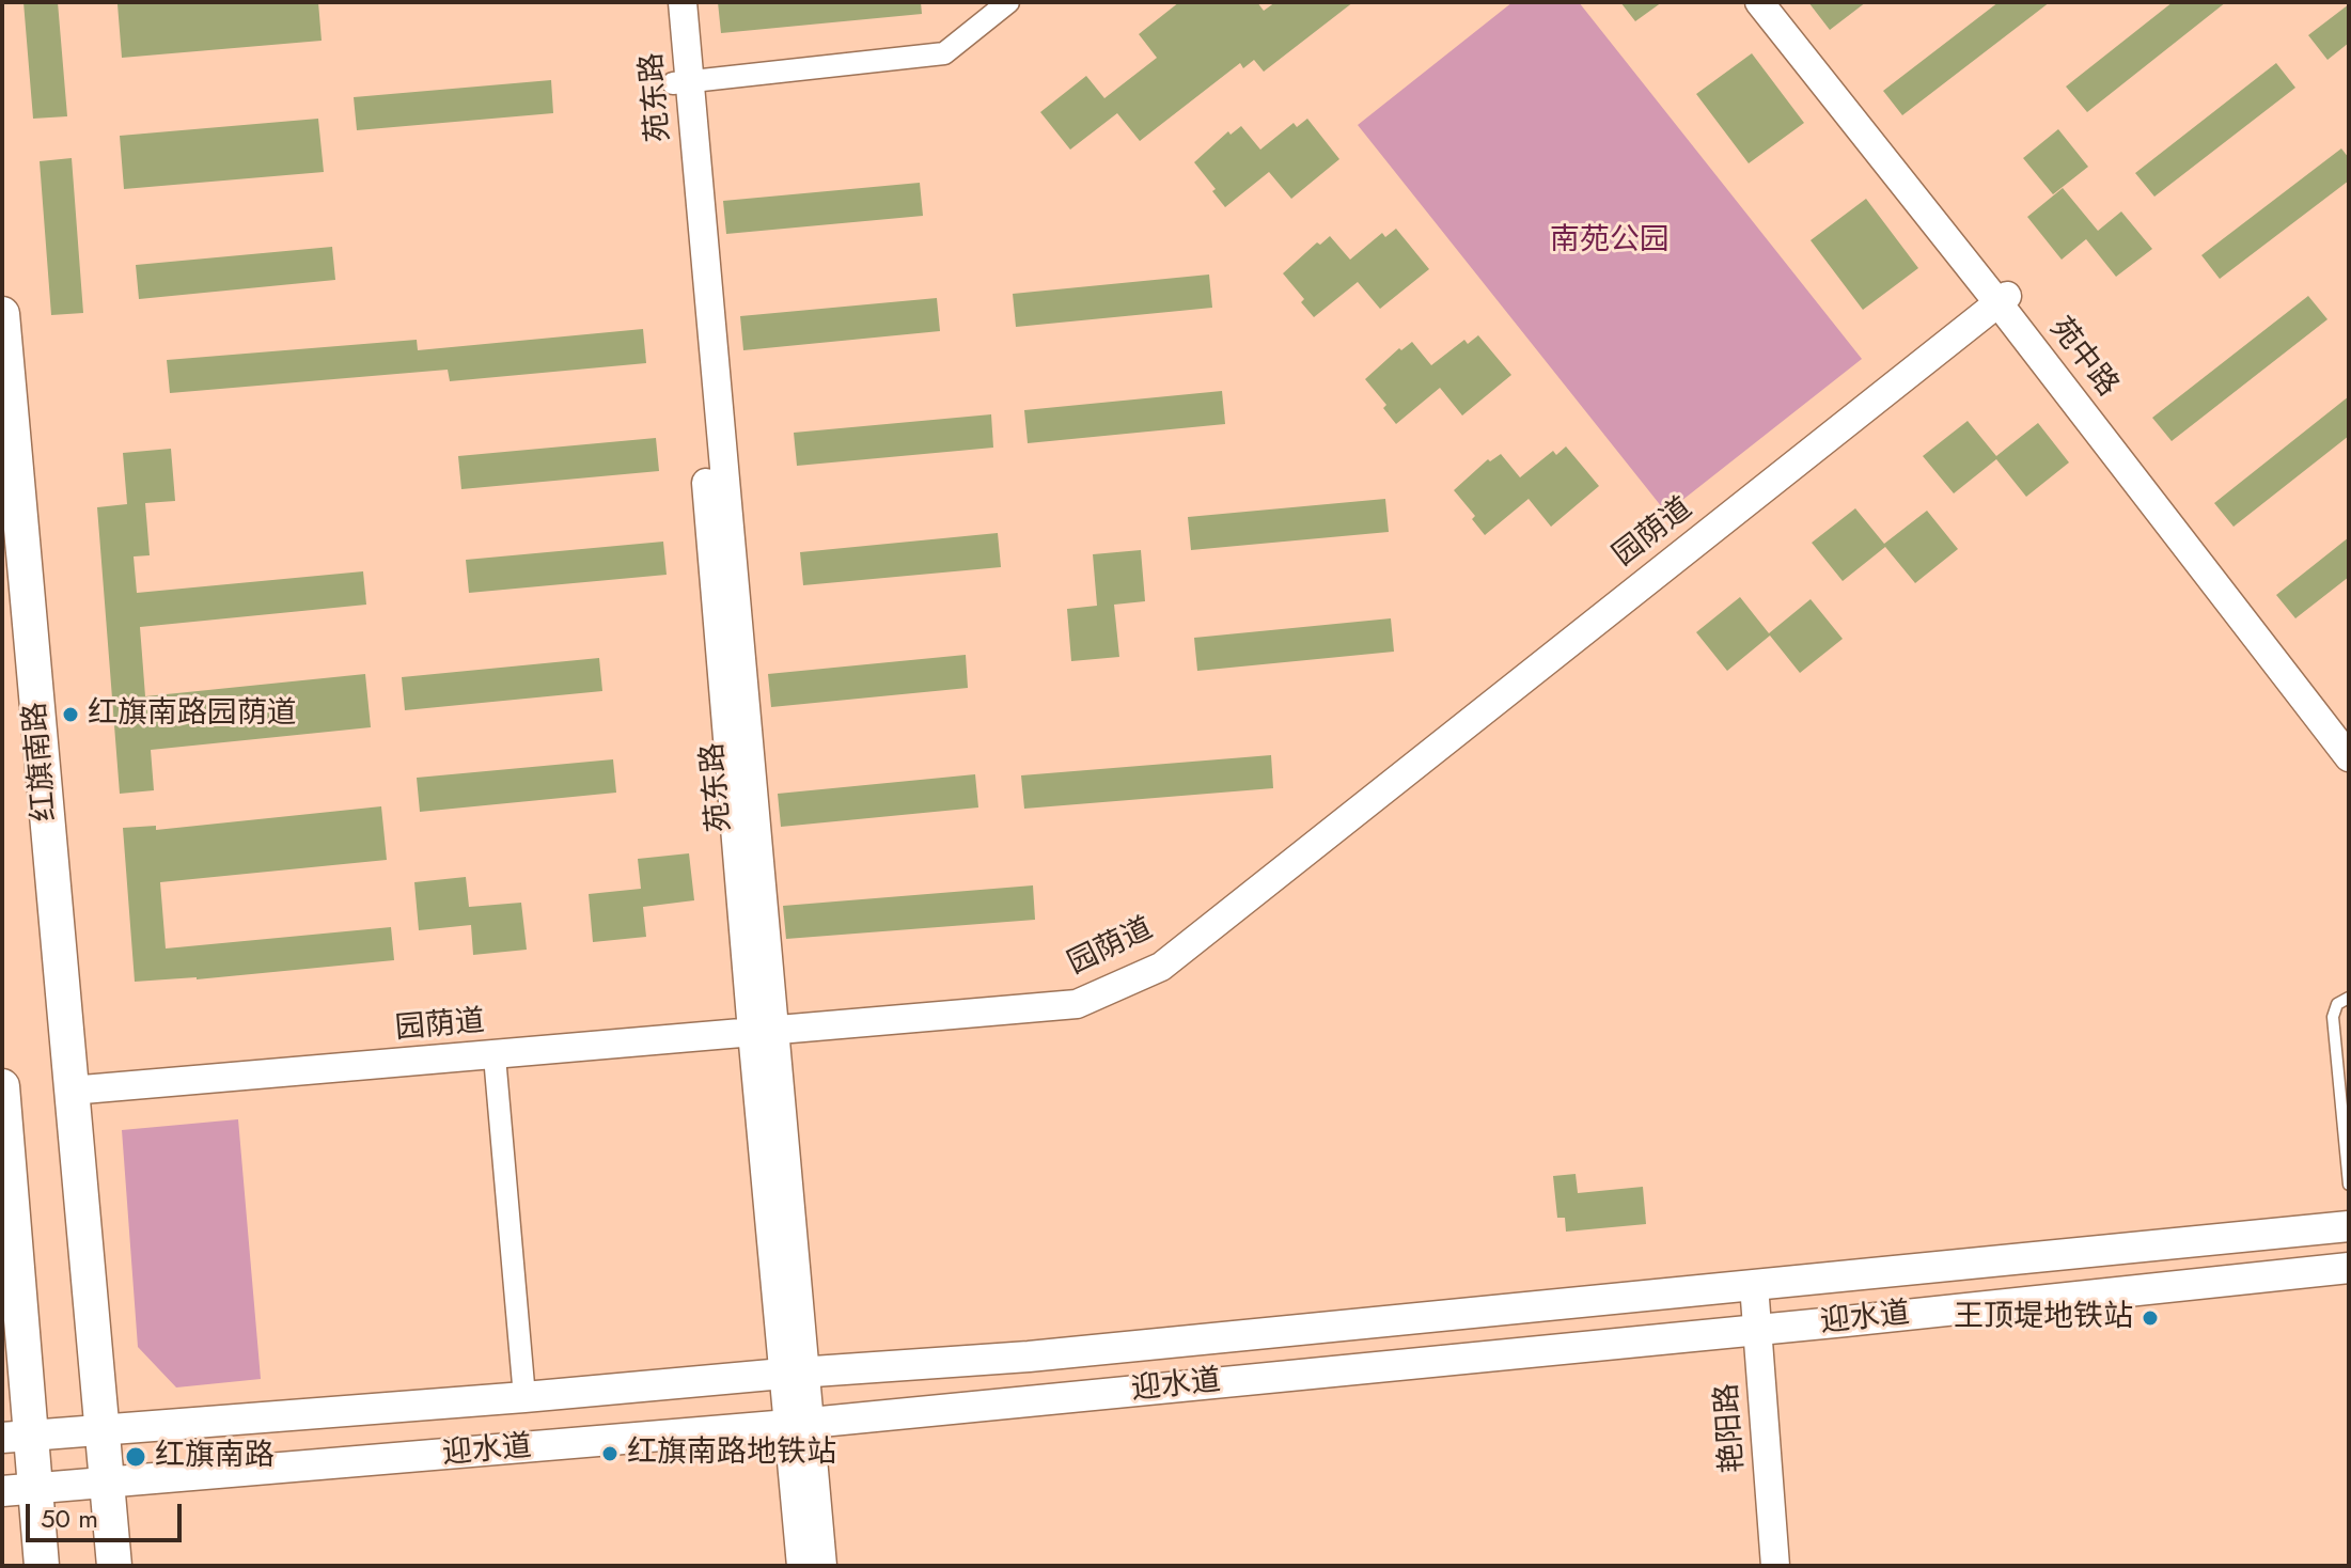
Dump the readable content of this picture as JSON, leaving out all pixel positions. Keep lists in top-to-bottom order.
{
  "streets": {
    "main road": ["红旗南路", "迎水道"],
    "street": [
      "苑东路",
      "苑中路",
      "园荫道",
      "艳阳路"
    ]
  },
  "crossings": [
    ["苑东路", "园荫道"],
    ["苑东路", "迎水道"],
    ["苑中路", "园荫道"],
    ["园荫道", "红旗南路"],
    ["红旗南路", "迎水道"],
    ["迎水道", "艳阳路"]
  ],
  "parks": ["南苑公园"],
  "places": [
    "红旗南路园荫道",
    "王顶堤地铁站",
    "红旗南路地铁站",
    "红旗南路"
  ],
  "scale_bar": "50 m"
}
